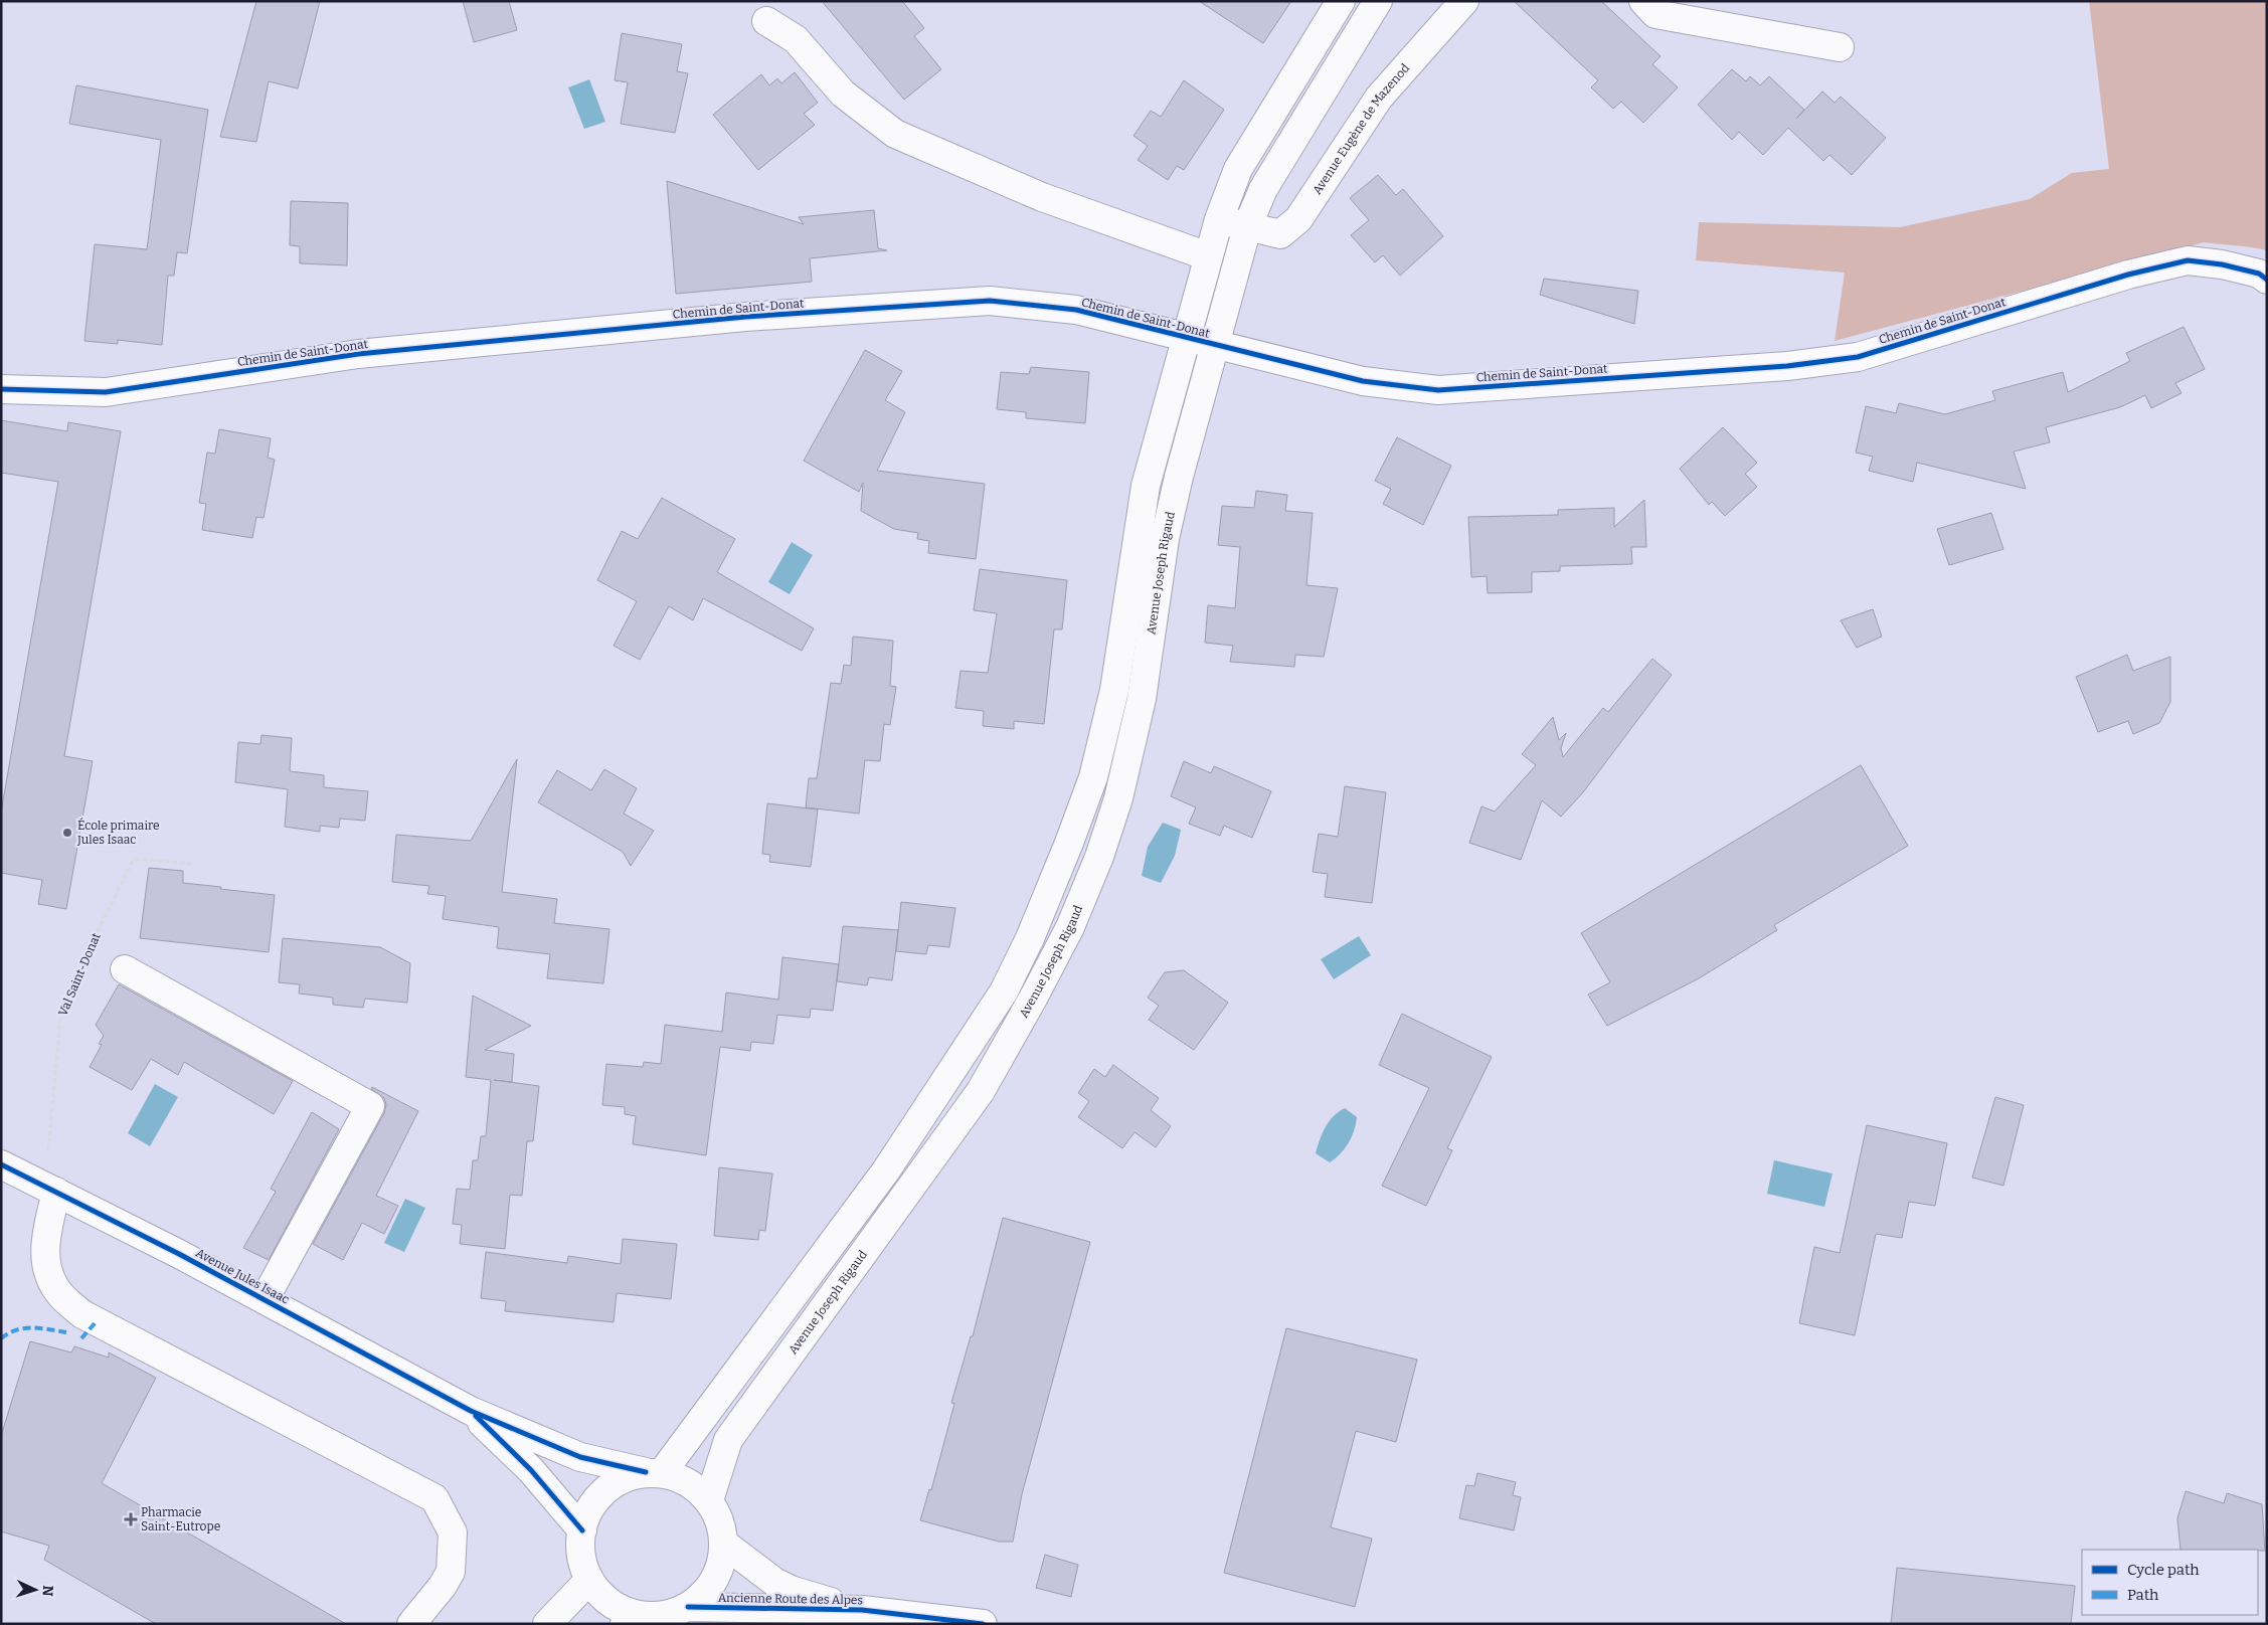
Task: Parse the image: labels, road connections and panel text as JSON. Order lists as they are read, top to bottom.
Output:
{
  "streets": {
    "street": [
      "Avenue Eugène de Mazenod",
      "Chemin de Saint-Donat",
      "Avenue Joseph Rigaud",
      "Avenue Jules Isaac",
      "Ancienne Route des Alpes"
    ],
    "path": ["Val Saint-Donat"]
  },
  "crossings": [
    ["Chemin de Saint-Donat", "Avenue Joseph Rigaud"],
    ["Avenue Joseph Rigaud", "Avenue Jules Isaac"],
    ["Avenue Joseph Rigaud", "Ancienne Route des Alpes"],
    ["Val Saint-Donat", "Avenue Jules Isaac"],
    ["Avenue Jules Isaac", "Ancienne Route des Alpes"]
  ],
  "places": {
    "other": ["École primaire Jules Isaac"],
    "health": ["Pharmacie Saint-Eutrope"]
  },
  "legend": ["Cycle path", "Path"],
  "north": "right"
}
